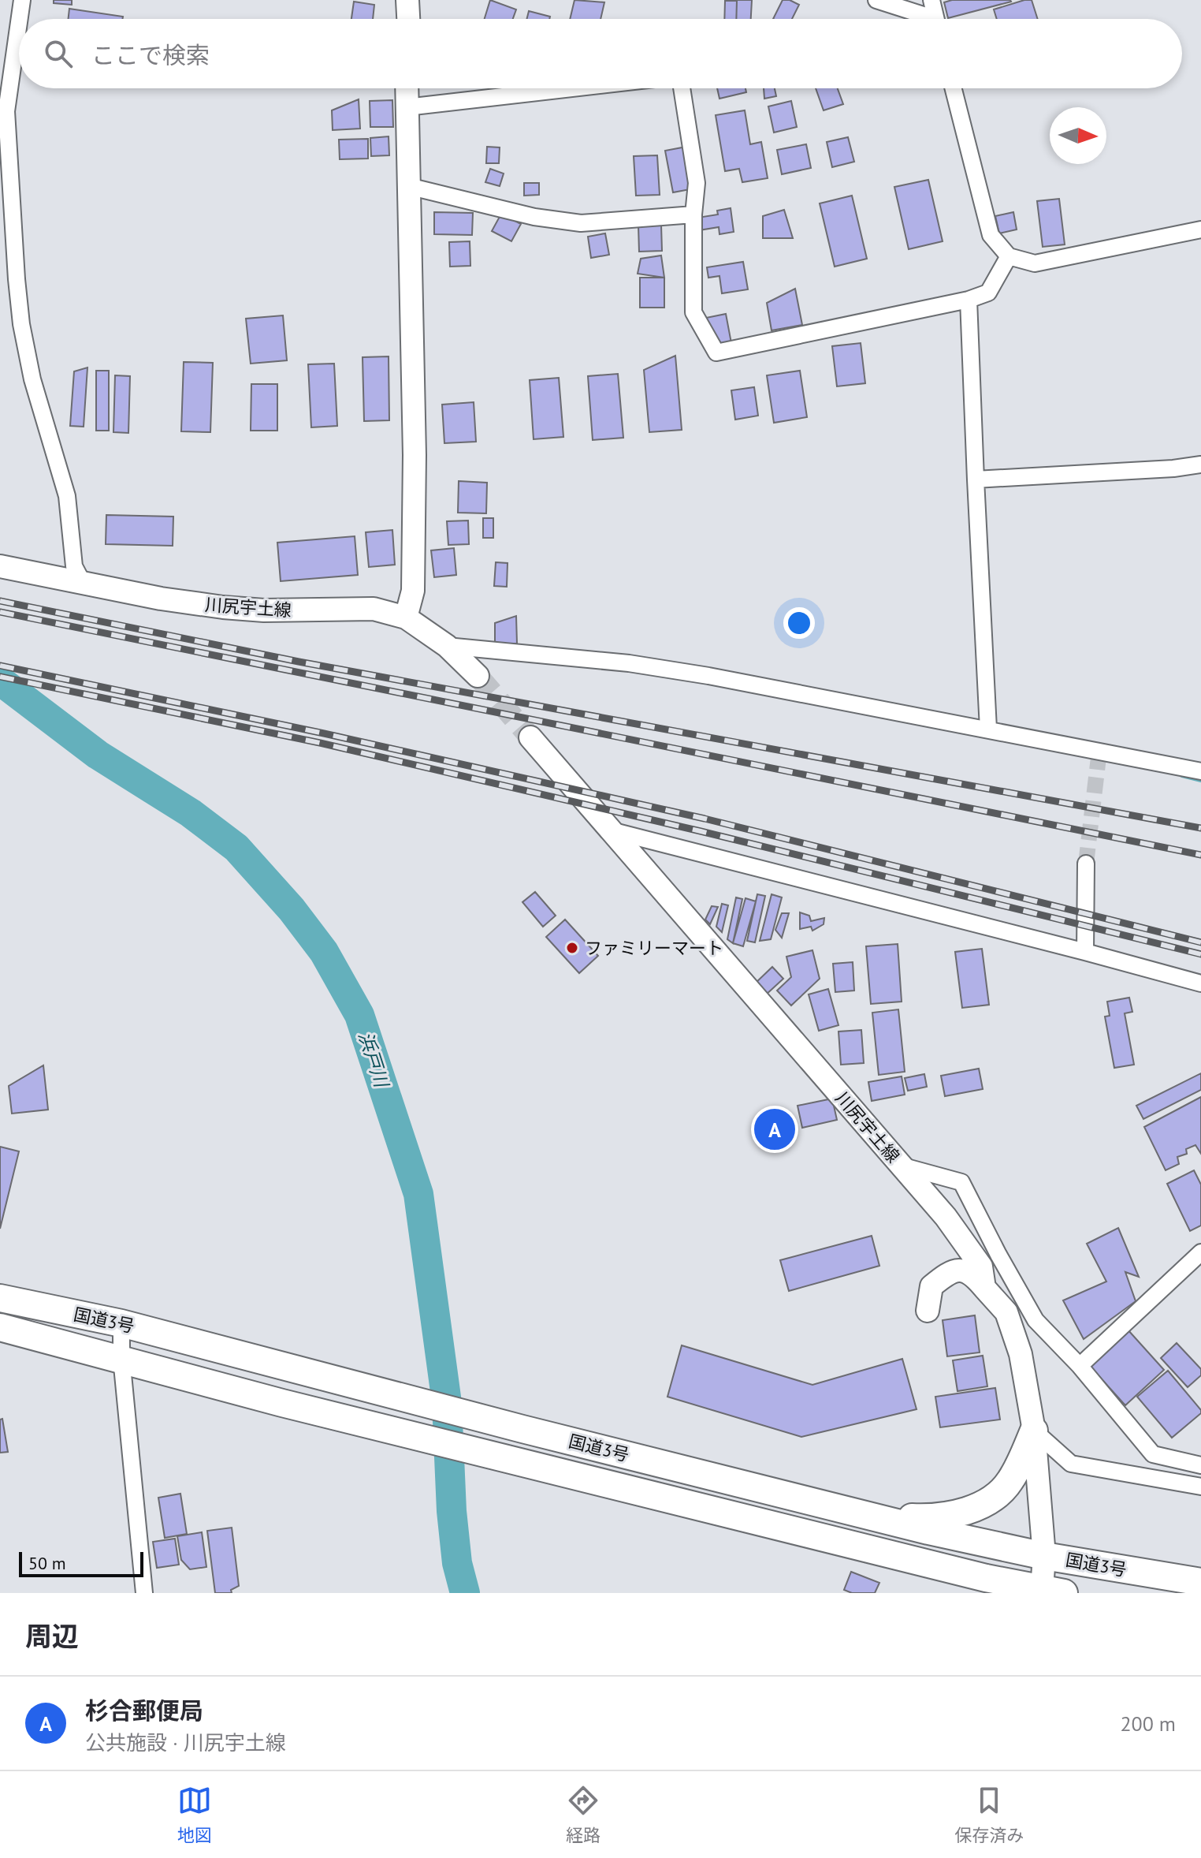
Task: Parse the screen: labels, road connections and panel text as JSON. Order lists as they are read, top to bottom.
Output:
{
  "streets": {
    "highway": ["国道3号"],
    "main road": ["川尻宇土線"]
  },
  "crossings": [
    ["川尻宇土線", "国道3号"]
  ],
  "water": ["浜戸川"],
  "places": ["ファミリーマート"],
  "scale_bar": "50 m",
  "north": "right",
  "page": {
    "search": "ここで検索",
    "pins": "A",
    "scale": "50 m",
    "heading": "周辺",
    "list": [
      {
        "mark": "A",
        "name": "杉合郵便局",
        "note": "公共施設 · 川尻宇土線",
        "value": "200 m"
      }
    ],
    "nav": ["地図", "経路", "保存済み"]
  }
}
